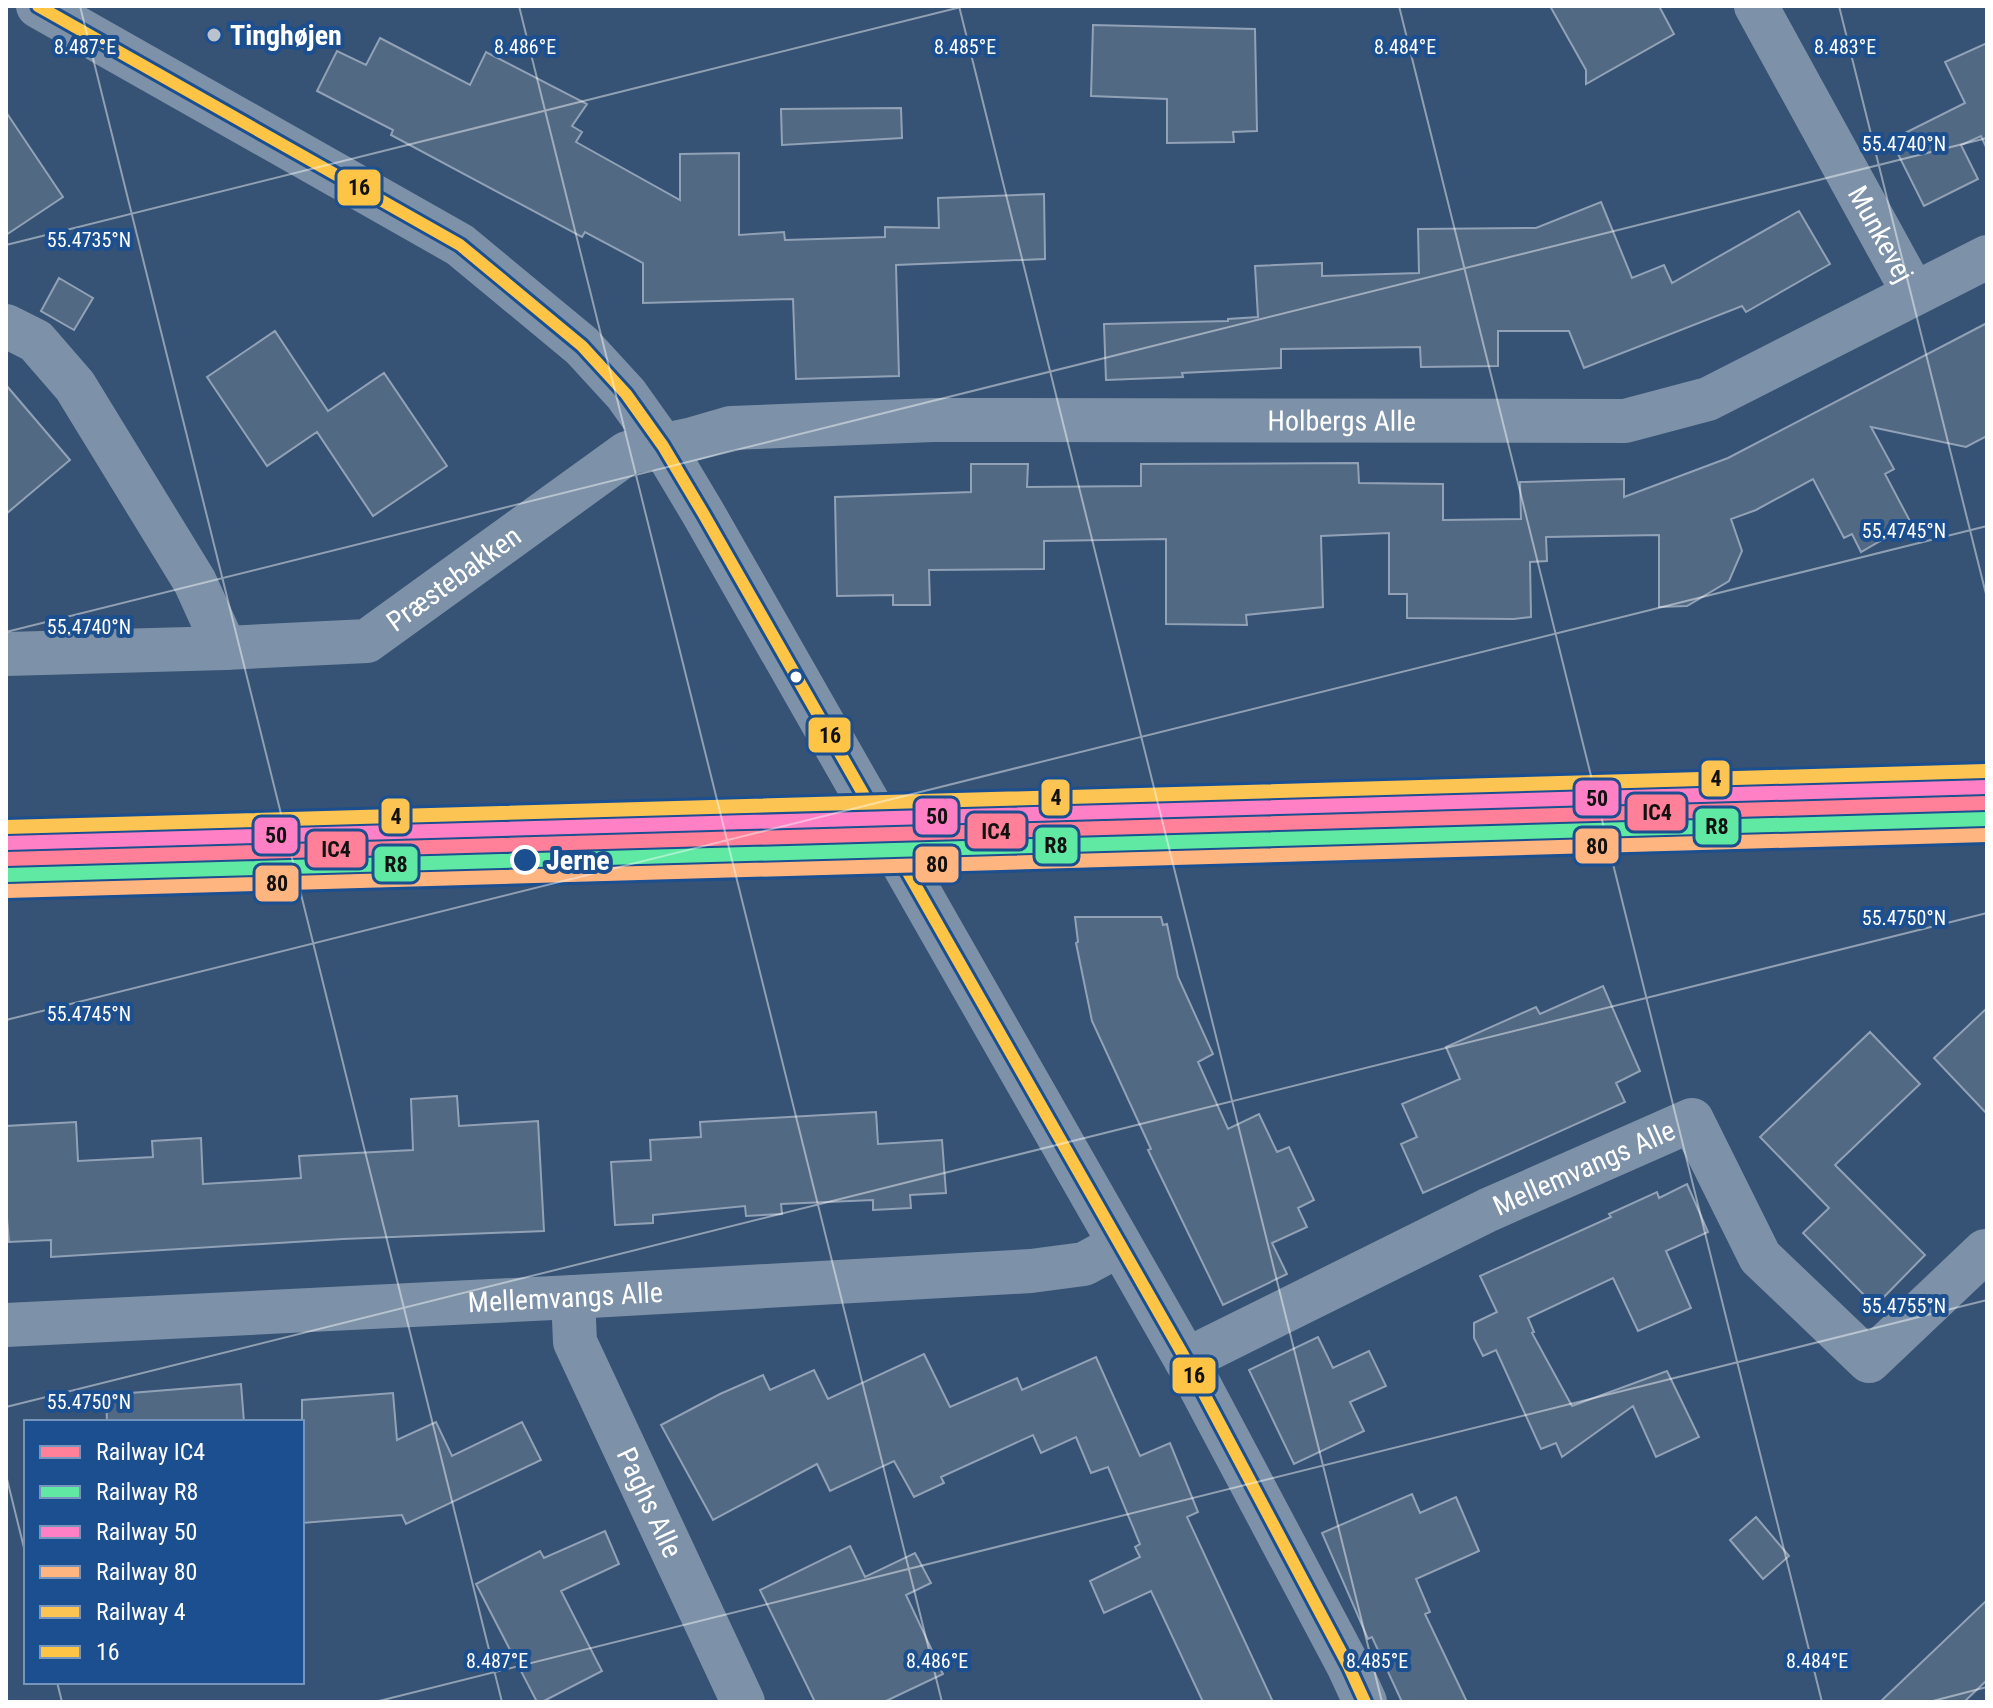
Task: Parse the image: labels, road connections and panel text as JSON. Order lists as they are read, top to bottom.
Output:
{
  "streets": {
    "street": [
      "Munkevej",
      "Holbergs Alle",
      "Præstebakken",
      "Mellemvangs Alle",
      "Paghs Alle"
    ]
  },
  "crossings": [
    ["Munkevej", "Holbergs Alle"],
    ["Holbergs Alle", "Præstebakken"],
    ["Mellemvangs Alle", "Paghs Alle"]
  ],
  "places": ["Tinghøjen", "Jerne"],
  "lines": [
    "transit line 16",
    "rail line 4",
    "rail line 50",
    "rail line IC4",
    "rail line R8",
    "rail line 80"
  ],
  "legend": [
    "Railway IC4",
    "Railway R8",
    "Railway 50",
    "Railway 80",
    "Railway 4",
    "16"
  ],
  "coordinates": [
    "8.483°E",
    "8.487°E",
    "8.486°E",
    "8.485°E",
    "8.484°E",
    "55.4740°N",
    "55.4735°N",
    "55.4745°N",
    "55.4750°N",
    "55.4755°N"
  ]
}
